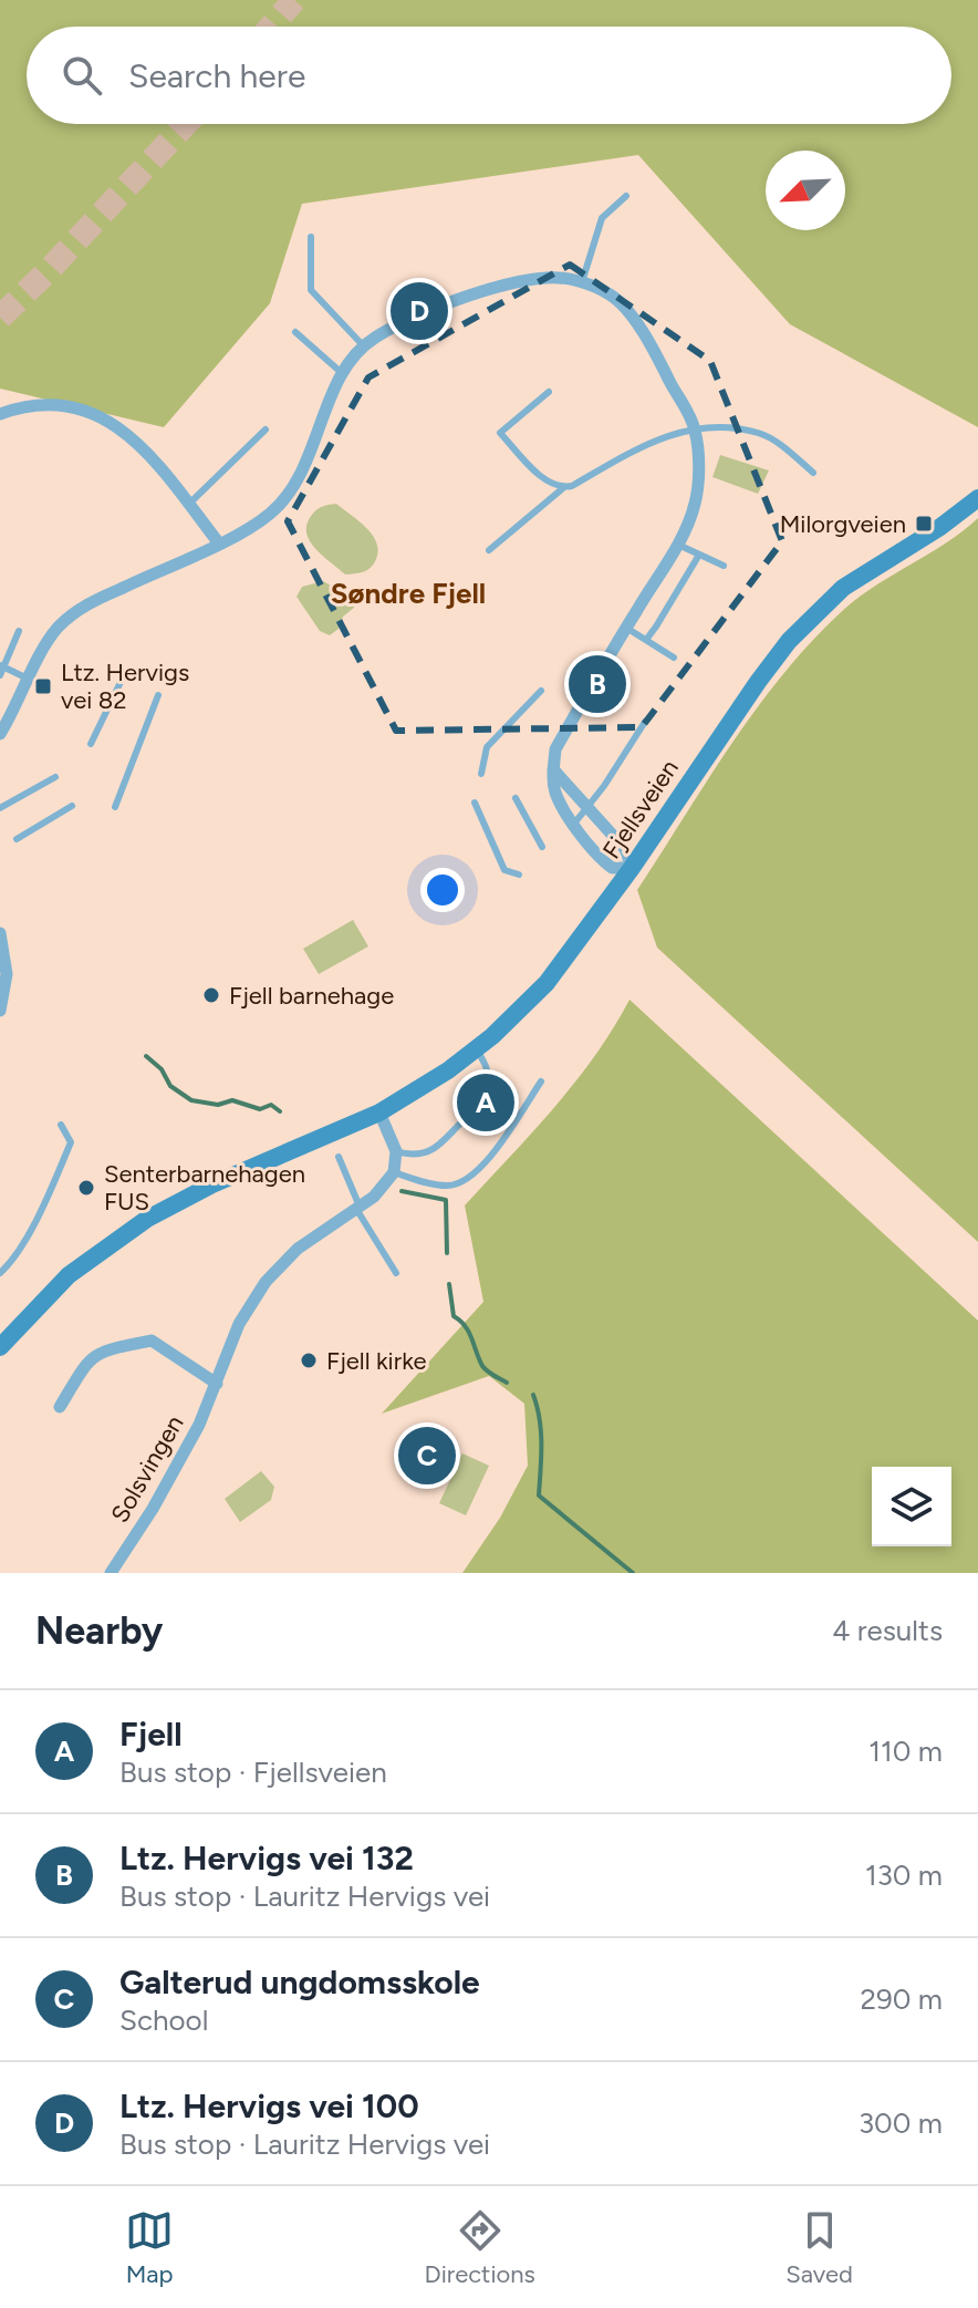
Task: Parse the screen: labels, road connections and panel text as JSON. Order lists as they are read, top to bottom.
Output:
{
  "streets": {
    "main road": ["Fjellsveien"],
    "street": ["Solsvingen"]
  },
  "districts": ["Søndre Fjell"],
  "places": {
    "transit": ["Milorgveien", "Ltz. Hervigs vei 82"],
    "other": ["Fjell barnehage", "Senterbarnehagen FUS", "Fjell kirke"]
  },
  "north": "bottom left",
  "page": {
    "search": "Search here",
    "pins": [
      "D",
      "B",
      "A",
      "C"
    ],
    "heading": ["Nearby", "4 results"],
    "list": [
      {
        "mark": "A",
        "name": "Fjell",
        "note": "Bus stop · Fjellsveien",
        "value": "110 m"
      },
      {
        "mark": "B",
        "name": "Ltz. Hervigs vei 132",
        "note": "Bus stop · Lauritz Hervigs vei",
        "value": "130 m"
      },
      {
        "mark": "C",
        "name": "Galterud ungdomsskole",
        "note": "School",
        "value": "290 m"
      },
      {
        "mark": "D",
        "name": "Ltz. Hervigs vei 100",
        "note": "Bus stop · Lauritz Hervigs vei",
        "value": "300 m"
      }
    ],
    "nav": ["Map", "Directions", "Saved"]
  }
}
